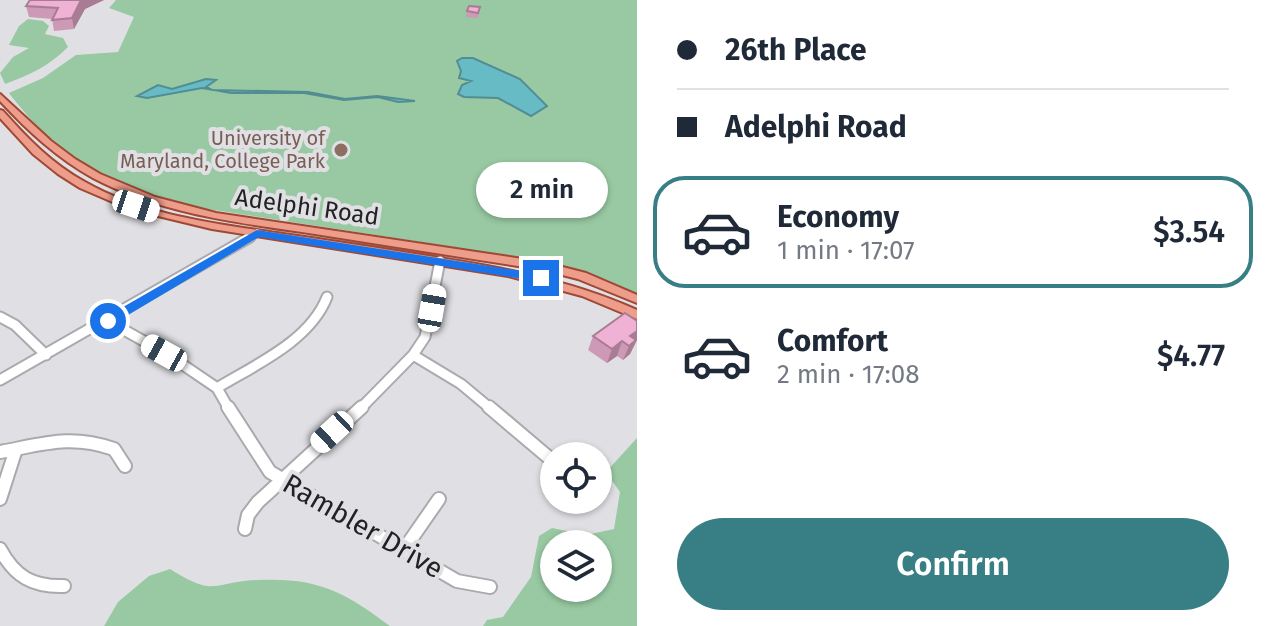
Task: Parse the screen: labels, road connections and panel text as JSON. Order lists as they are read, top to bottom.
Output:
{
  "streets": {
    "main road": ["Adelphi Road"],
    "street": ["Rambler Drive"]
  },
  "places": ["University of Maryland, College Park"],
  "page": {
    "banner": ["26th Place", "Adelphi Road"],
    "bubble": "2 min",
    "list": [
      {
        "name": "Economy",
        "note": "1 min · 17:07",
        "value": "$3.54"
      },
      {
        "name": "Comfort",
        "note": "2 min · 17:08",
        "value": "$4.77"
      }
    ],
    "buttons": "Confirm"
  }
}
